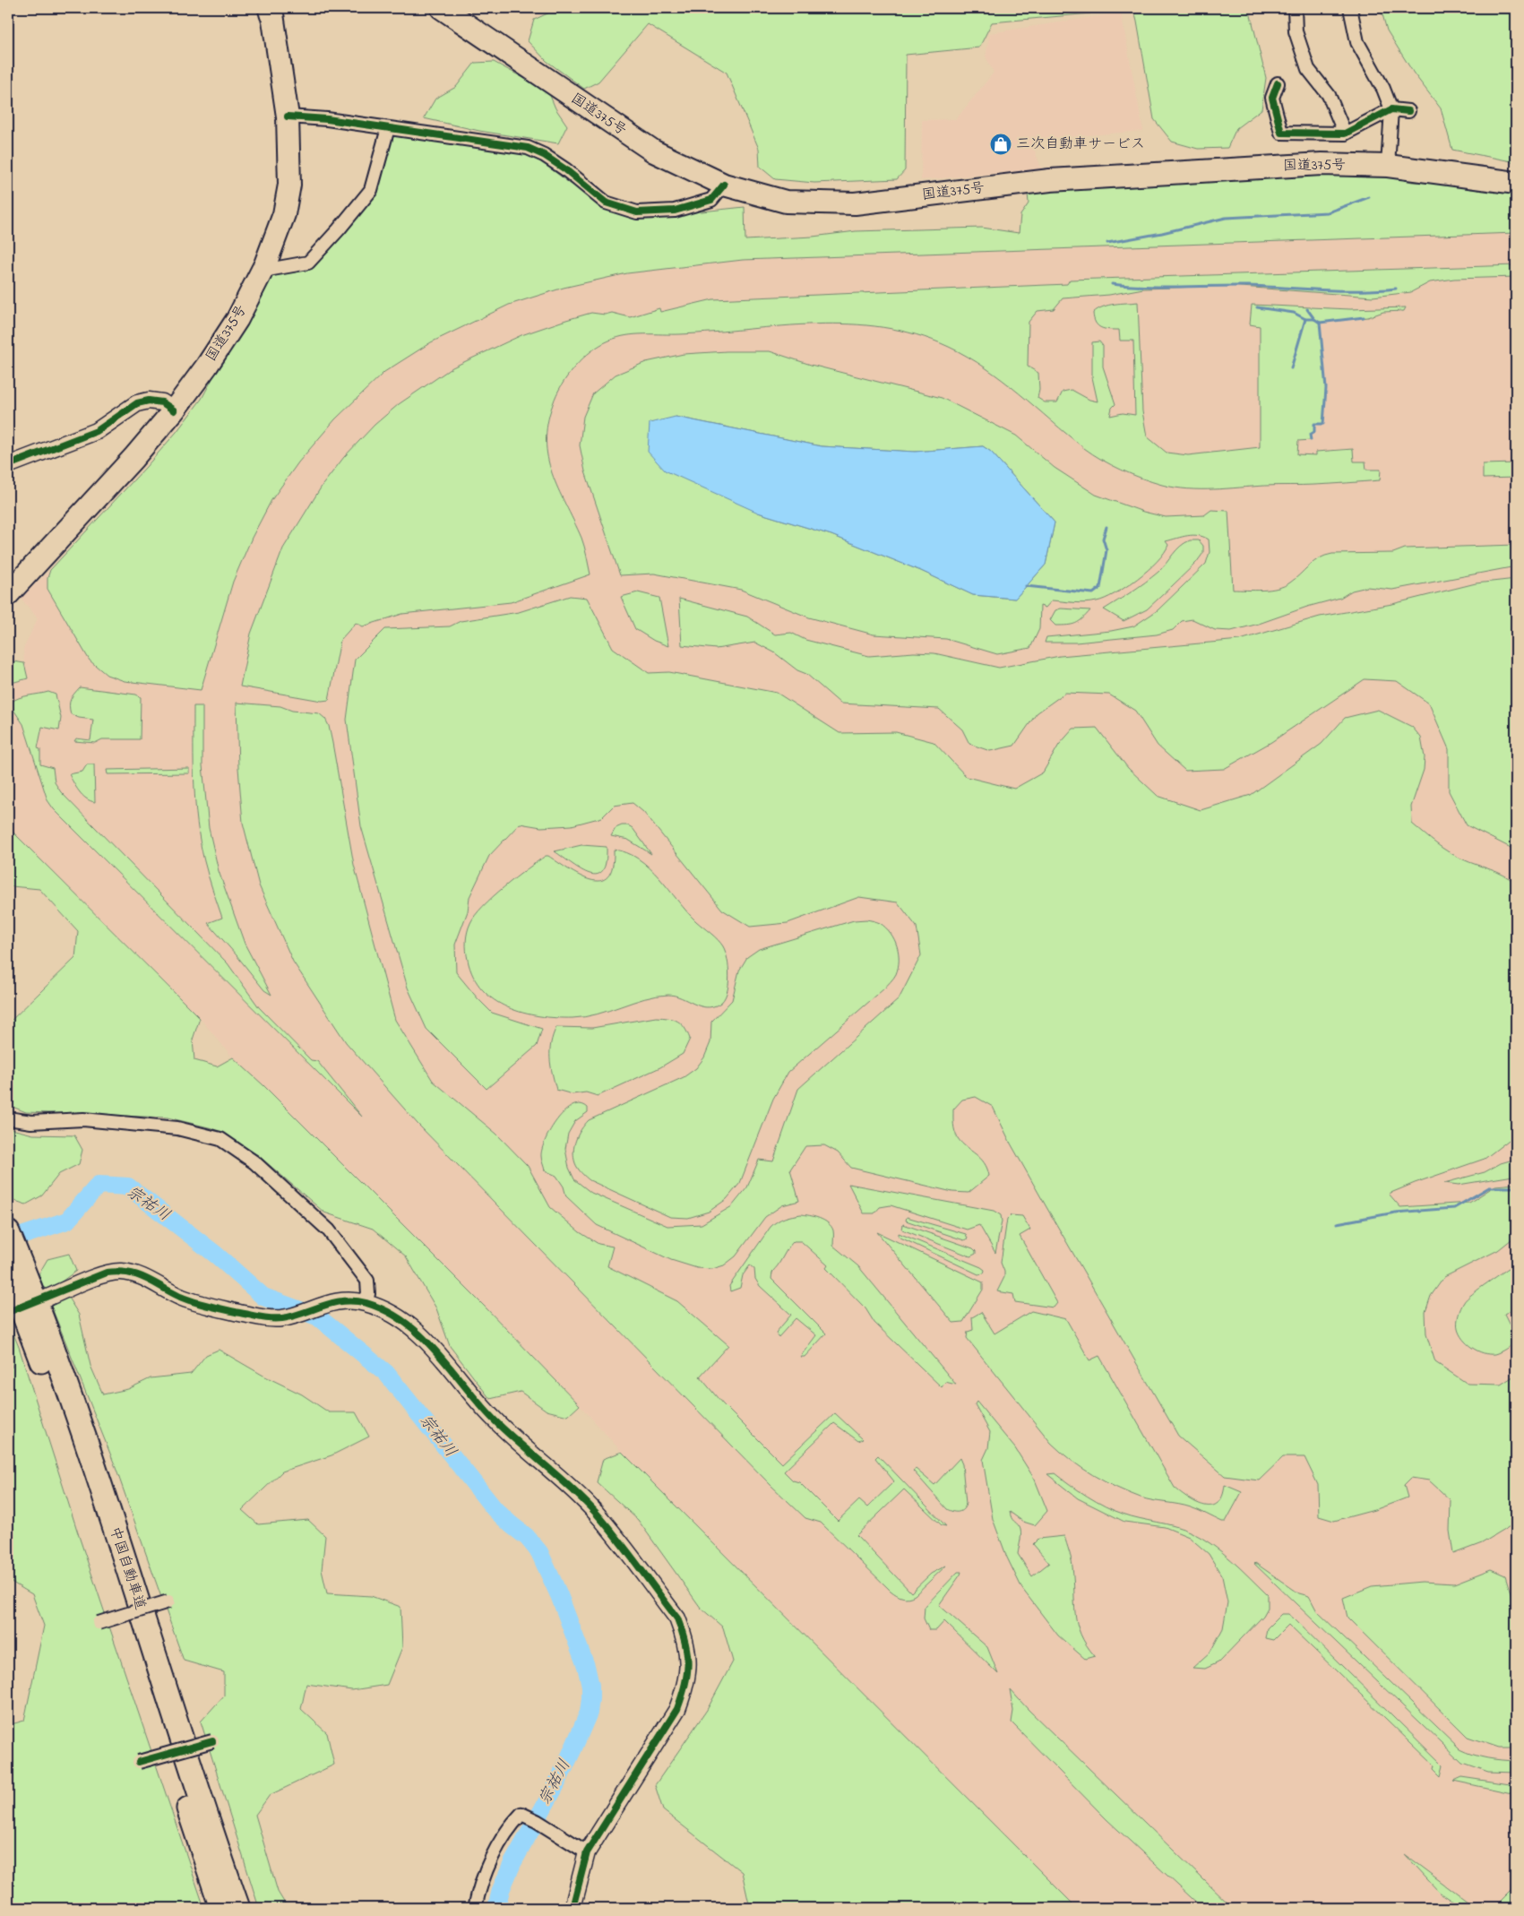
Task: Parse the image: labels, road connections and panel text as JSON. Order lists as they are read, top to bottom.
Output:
{
  "streets": {
    "highway": ["国道375号", "中国自動車道"]
  },
  "water": ["宗祐川"],
  "places": {
    "shop": ["三次自動車サービス"]
  }
}
